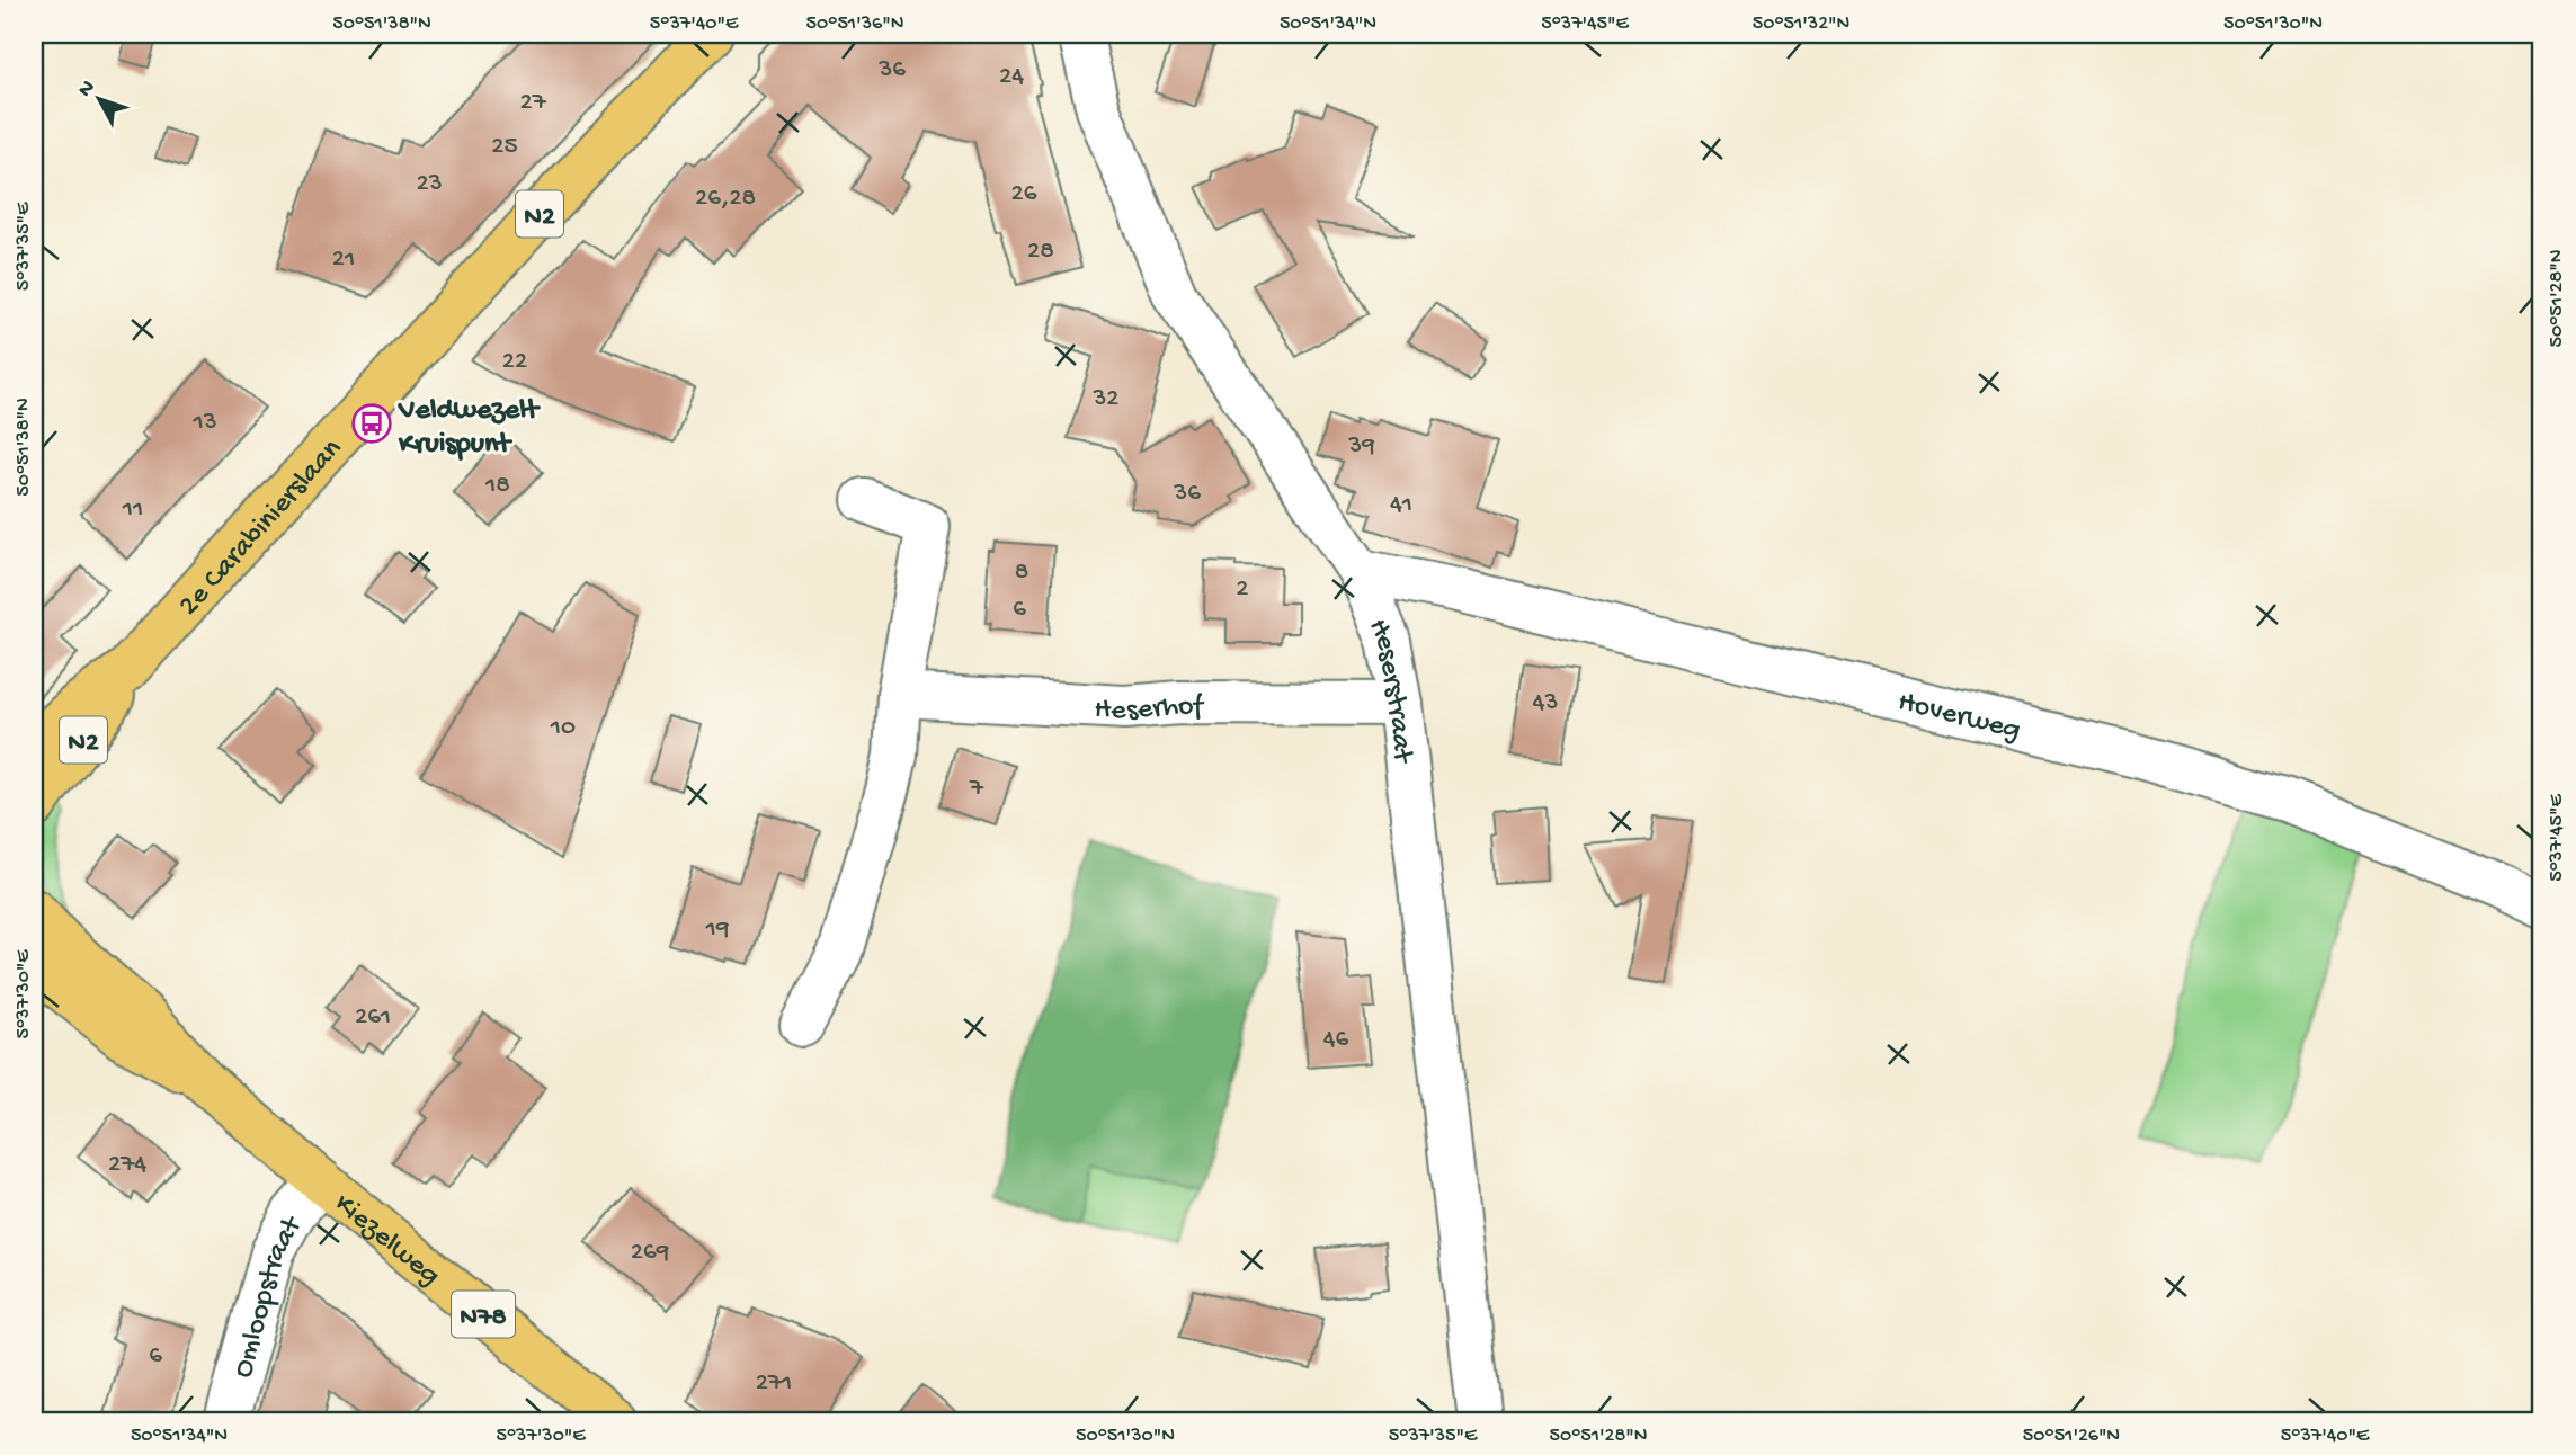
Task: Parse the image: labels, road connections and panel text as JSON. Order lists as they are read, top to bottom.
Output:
{
  "streets": {
    "main road": [
      "N2",
      "2e Carabinierslaan",
      "Kiezelweg",
      "N78"
    ],
    "street": [
      "Heserstraat",
      "Heserhof",
      "Hoverweg",
      "Omloopstraat"
    ]
  },
  "crossings": [
    ["Heserstraat", "Heserhof"],
    ["Heserstraat", "Hoverweg"],
    ["Kiezelweg", "Omloopstraat"]
  ],
  "places": {
    "bus stop": ["Veldwezelt Kruispunt"]
  },
  "house_numbers": [
    "36",
    "24",
    "27",
    "25",
    "23",
    "26",
    "26,28",
    "28",
    "21",
    "22",
    "32",
    "13",
    "39",
    "18",
    "36",
    "41",
    "11",
    "8",
    "2",
    "6",
    "43",
    "10",
    "7",
    "19",
    "261",
    "46",
    "274",
    "269",
    "6",
    "271"
  ],
  "north": "top left",
  "coordinates": [
    "50°51'38\"N",
    "5°37'40\"E",
    "50°51'36\"N",
    "50°51'34\"N",
    "5°37'45\"E",
    "50°51'32\"N",
    "50°51'30\"N",
    "5°37'35\"E",
    "50°51'28\"N",
    "5°37'30\"E",
    "50°51'26\"N"
  ]
}
